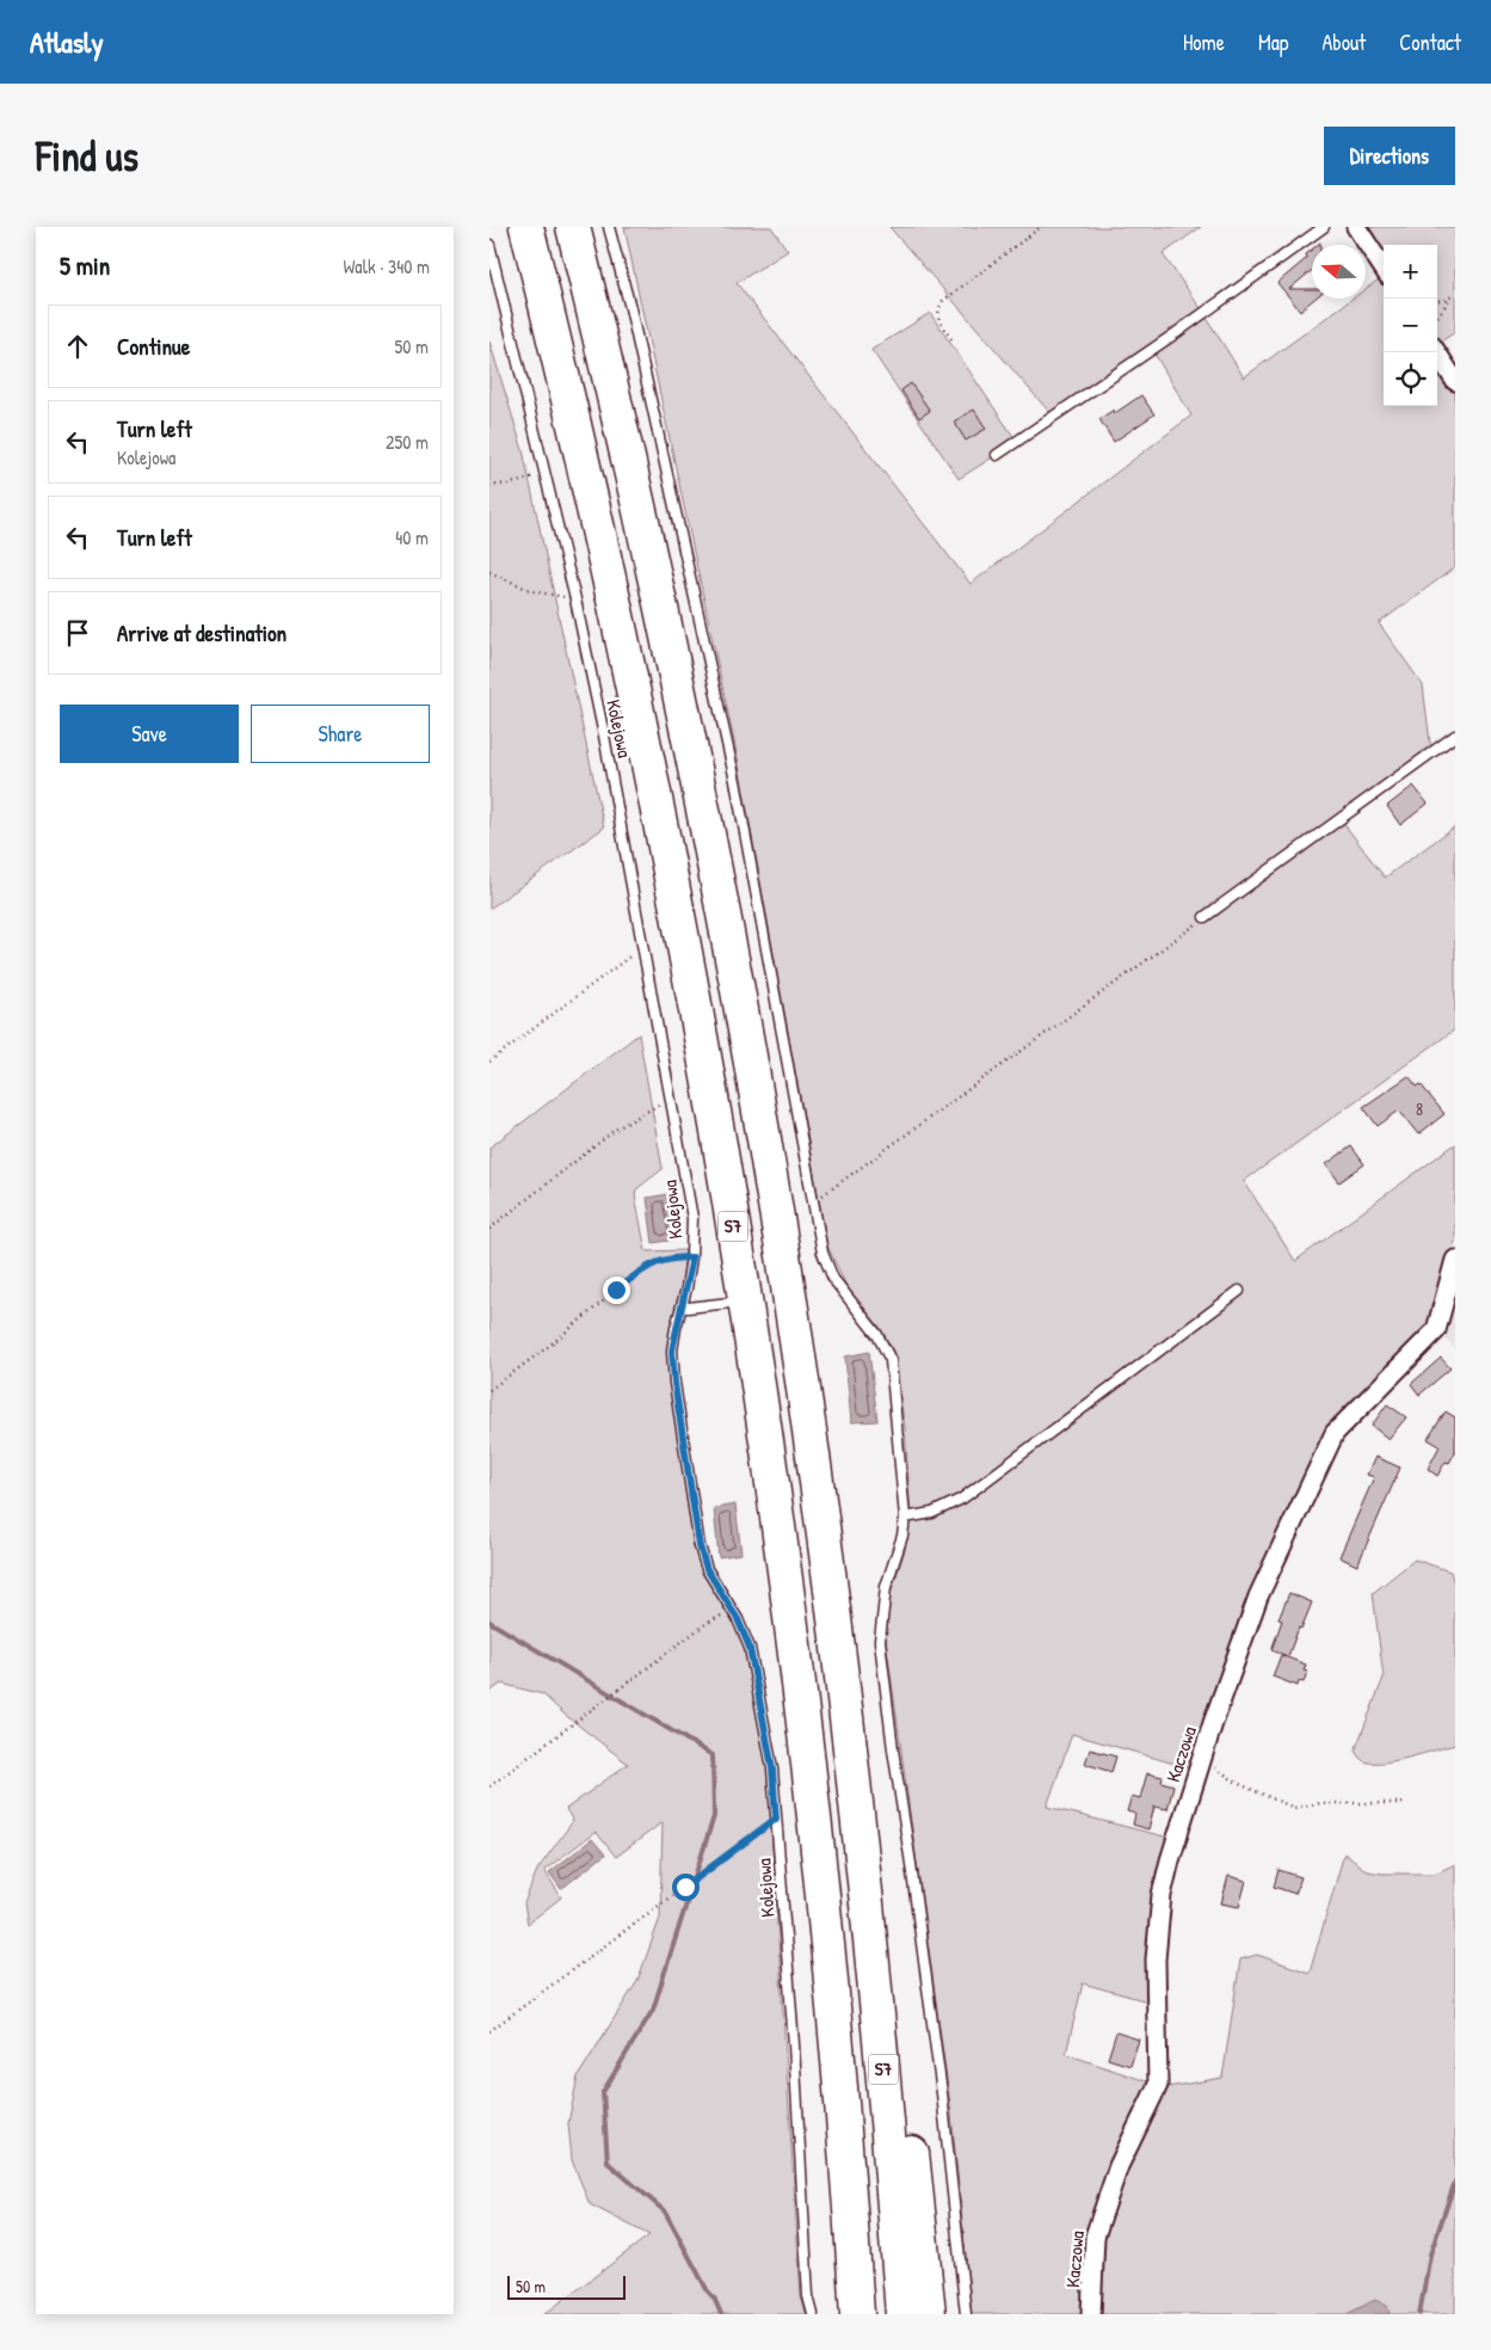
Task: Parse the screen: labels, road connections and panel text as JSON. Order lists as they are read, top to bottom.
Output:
{
  "streets": {
    "highway": ["S7"],
    "street": ["Kaczowa"],
    "lane": ["Kolejowa"]
  },
  "house_numbers": ["8"],
  "scale_bar": "50 m",
  "north": "left",
  "page": {
    "header": "Atlasly",
    "nav": [
      "Home",
      "Map",
      "About",
      "Contact"
    ],
    "buttons": [
      "Directions",
      ["Save", "Share"]
    ],
    "title": "Find us",
    "heading": ["5 min", "Walk · 340 m"],
    "map_buttons": ["+", "−"],
    "list": [
      ["Continue", "50 m"],
      ["Turn left", "Kolejowa", "250 m"],
      ["Turn left", "40 m"],
      "Arrive at destination"
    ],
    "scale": "50 m"
  }
}
